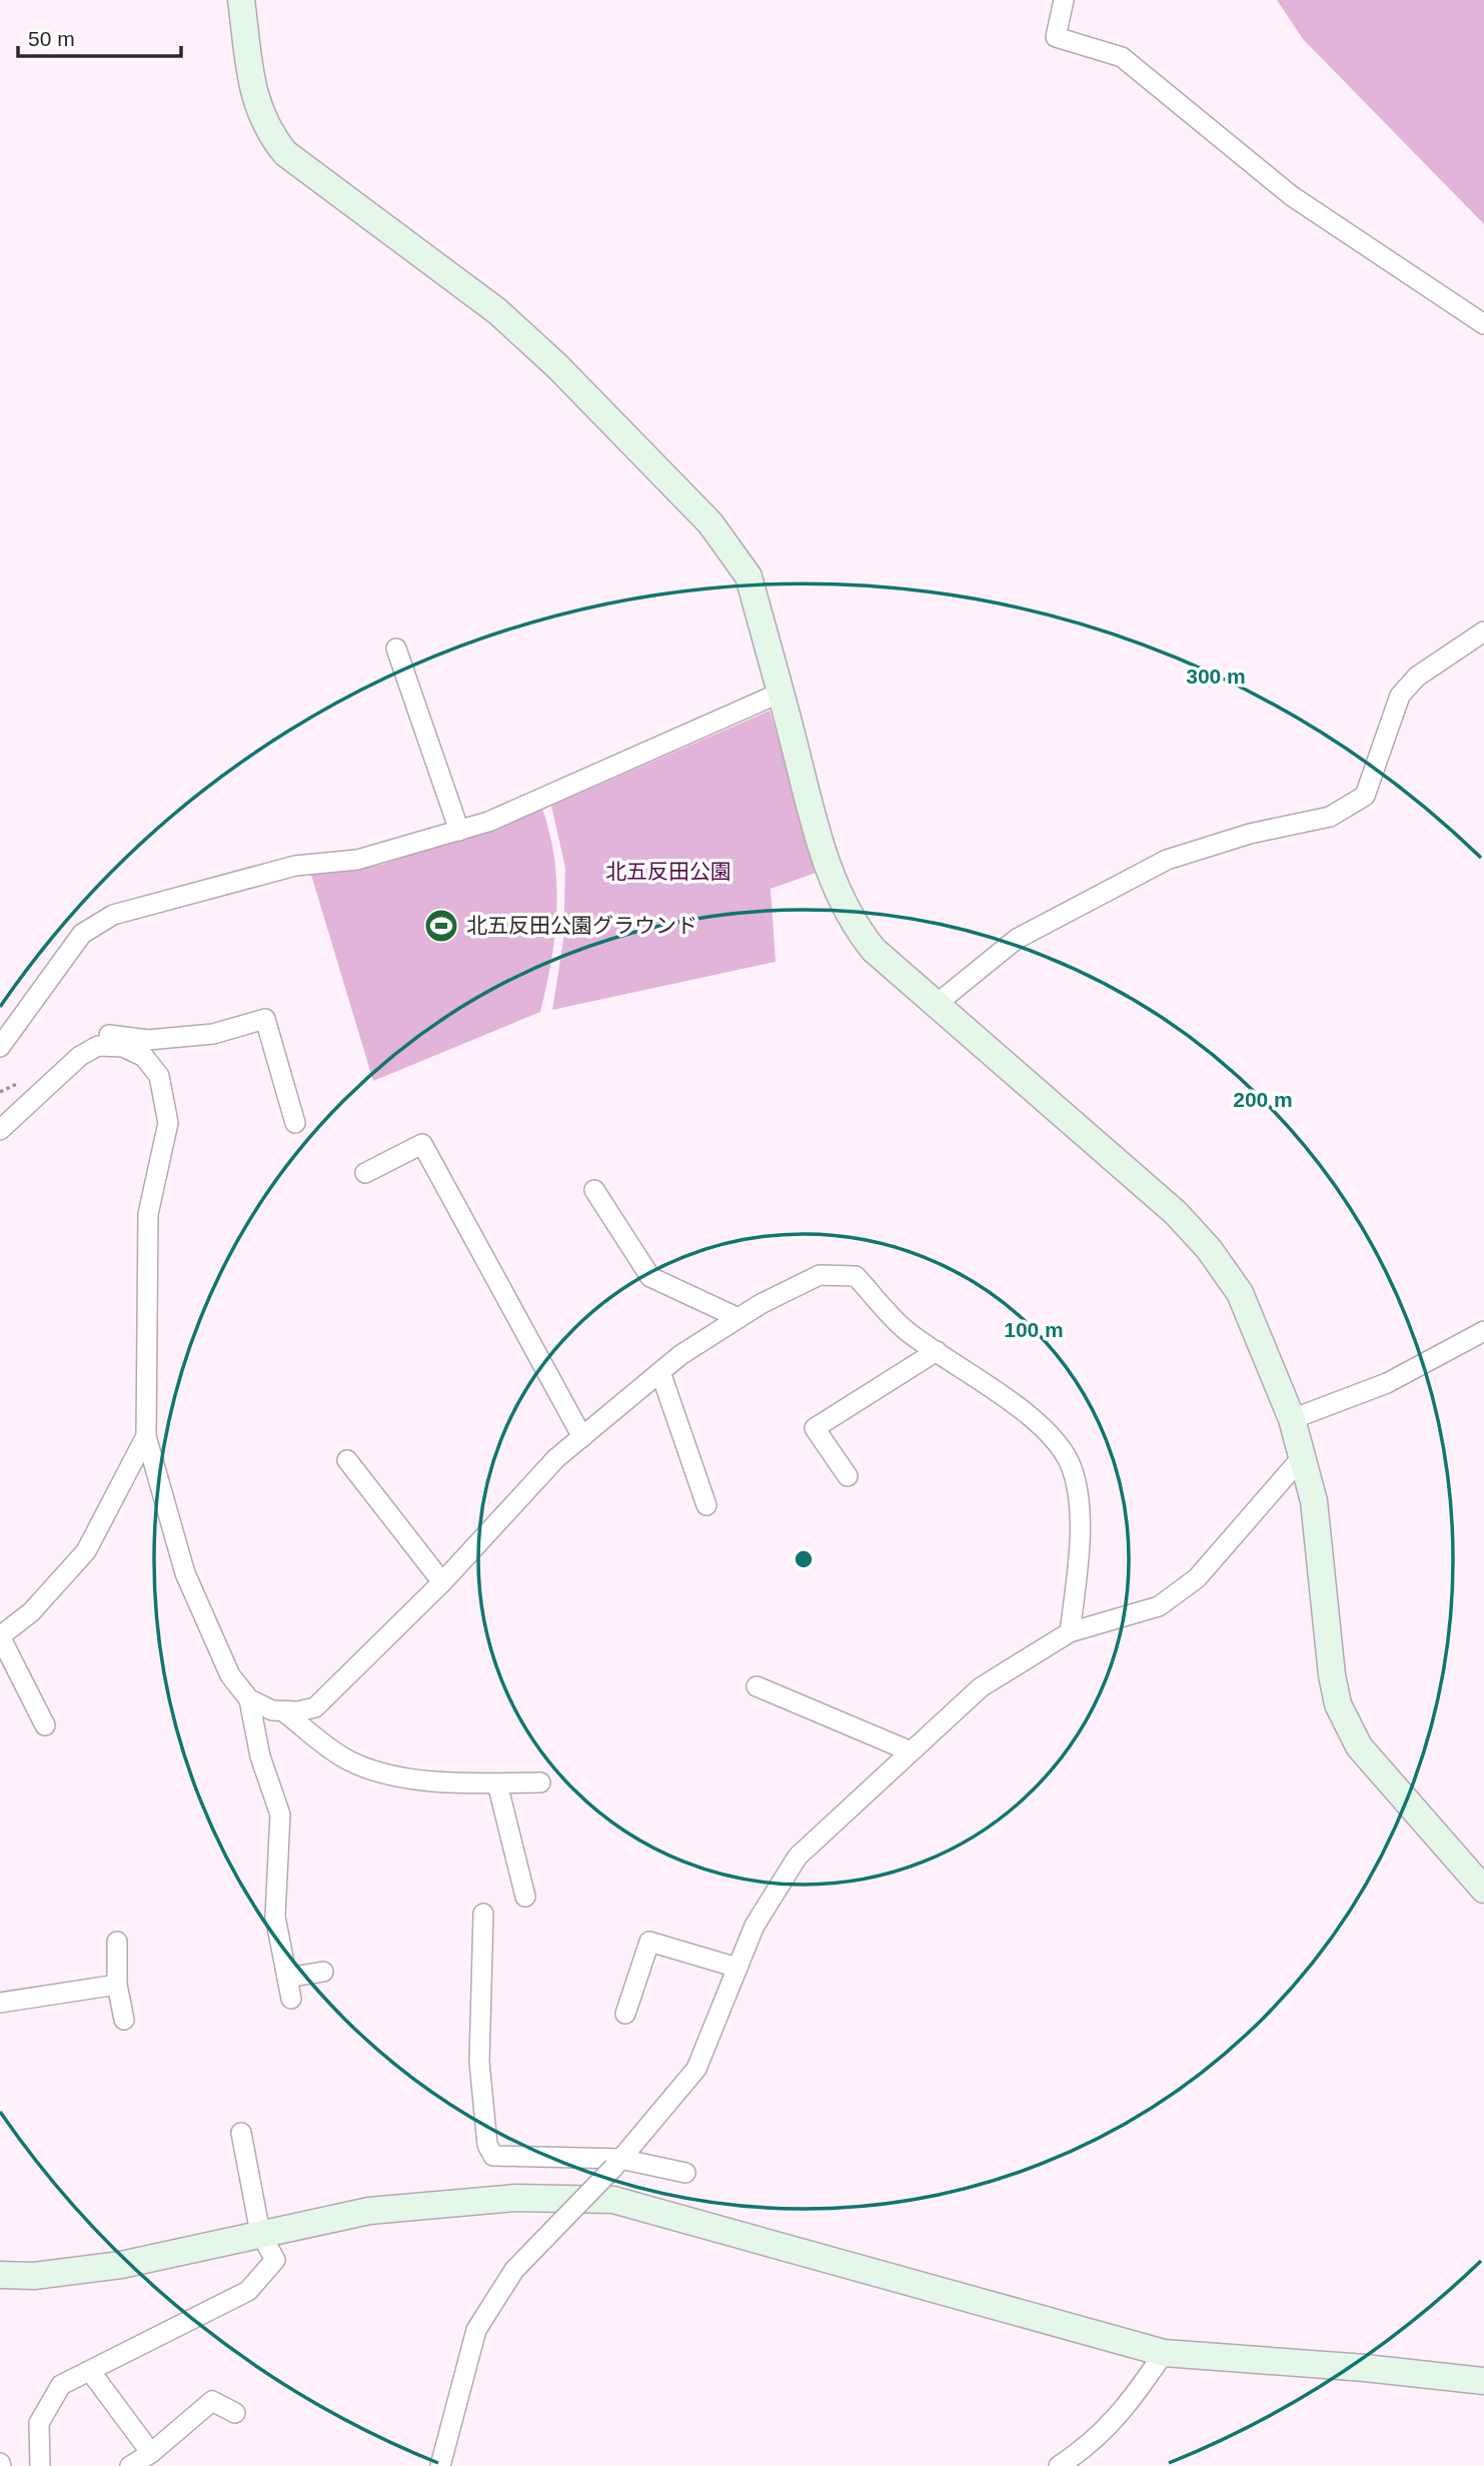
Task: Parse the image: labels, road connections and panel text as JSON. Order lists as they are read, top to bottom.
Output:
{
  "parks": ["北五反田公園"],
  "places": {
    "sports": ["北五反田公園グラウンド"]
  },
  "scale_bar": "50 m",
  "rings": ["300 m", "200 m", "100 m"]
}
